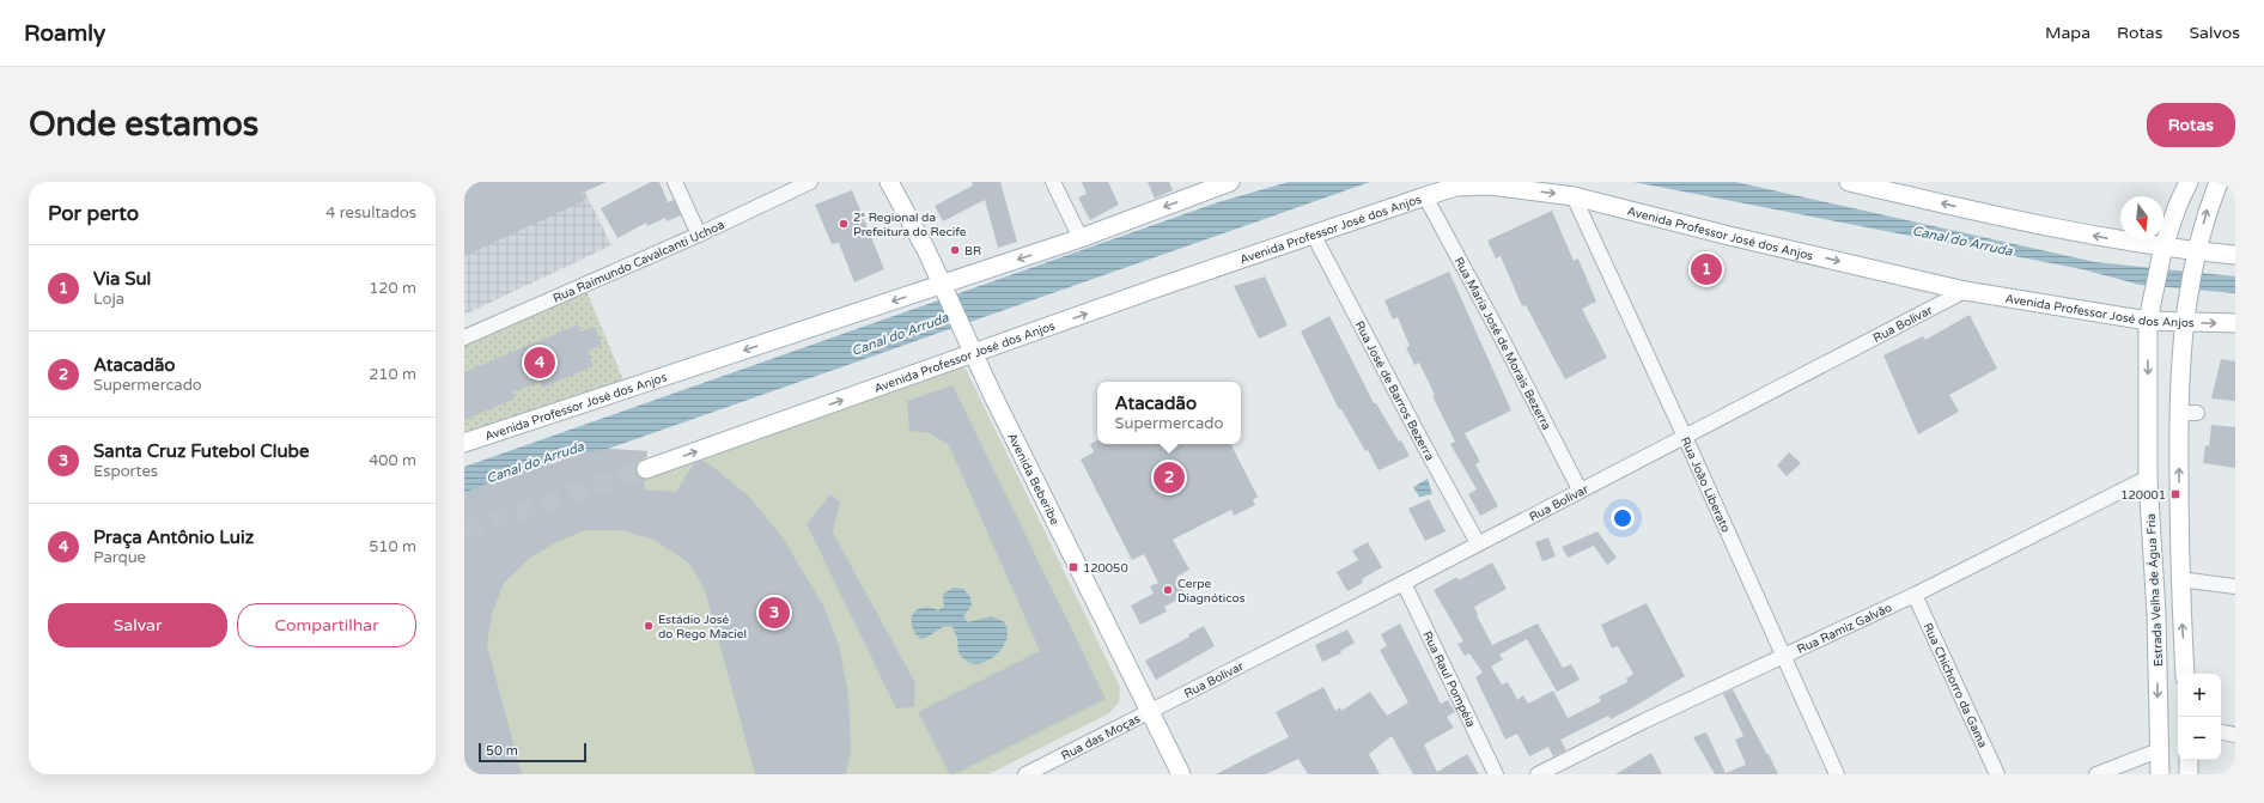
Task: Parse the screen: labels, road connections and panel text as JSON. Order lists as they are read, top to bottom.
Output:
{
  "streets": {
    "main road": ["Avenida Professor José dos Anjos", "Avenida Beberibe", "Estrada Velha de Água Fria"],
    "street": [
      "Rua Raimundo Cavalcanti Uchoa",
      "Rua Bolivar",
      "Rua Maria José de Morais Bezerra",
      "Rua José de Barros Bezerra",
      "Rua João Liberato",
      "Rua Ramiz Galvão",
      "Rua Raul Pompéia",
      "Rua Chichorro da Gama",
      "Rua das Moças"
    ]
  },
  "crossings": [
    ["Avenida Professor José dos Anjos", "Rua Bolivar"],
    ["Avenida Professor José dos Anjos", "Rua Maria José de Morais Bezerra"],
    ["Avenida Professor José dos Anjos", "Rua José de Barros Bezerra"],
    ["Avenida Professor José dos Anjos", "Avenida Beberibe"],
    ["Avenida Professor José dos Anjos", "Rua João Liberato"],
    ["Avenida Professor José dos Anjos", "Estrada Velha de Água Fria"],
    ["Rua Bolivar", "Rua Maria José de Morais Bezerra"],
    ["Rua Bolivar", "Rua José de Barros Bezerra"],
    ["Rua Bolivar", "Avenida Beberibe"],
    ["Rua Bolivar", "Rua João Liberato"],
    ["Rua Bolivar", "Rua Raul Pompéia"],
    ["Rua Bolivar", "Rua das Moças"],
    ["Avenida Beberibe", "Rua das Moças"],
    ["Rua João Liberato", "Rua Ramiz Galvão"],
    ["Estrada Velha de Água Fria", "Rua Ramiz Galvão"],
    ["Rua Ramiz Galvão", "Rua Chichorro da Gama"]
  ],
  "water": ["Canal do Arruda"],
  "places": {
    "other": [
      "2° Regional da Prefeitura do Recife",
      "BR",
      "Cerpe Diagnóticos",
      "Estádio José do Rego Maciel"
    ],
    "transit": ["120001", "120050"]
  },
  "scale_bar": "50 m",
  "north": "bottom",
  "page": {
    "header": "Roamly",
    "nav": ["Mapa", "Rotas", "Salvos"],
    "buttons": [
      "Rotas",
      ["Salvar", "Compartilhar"]
    ],
    "title": "Onde estamos",
    "heading": ["Por perto", "4 resultados"],
    "list": [
      {
        "mark": "1",
        "name": "Via Sul",
        "note": "Loja",
        "value": "120 m"
      },
      {
        "mark": "2",
        "name": "Atacadão",
        "note": "Supermercado",
        "value": "210 m"
      },
      {
        "mark": "3",
        "name": "Santa Cruz Futebol Clube",
        "note": "Esportes",
        "value": "400 m"
      },
      {
        "mark": "4",
        "name": "Praça Antônio Luiz",
        "note": "Parque",
        "value": "510 m"
      }
    ],
    "pins": [
      "1",
      "4",
      "2",
      "3"
    ],
    "popup": ["Atacadão", "Supermercado"],
    "map_buttons": ["+", "−"],
    "scale": "50 m"
  }
}
